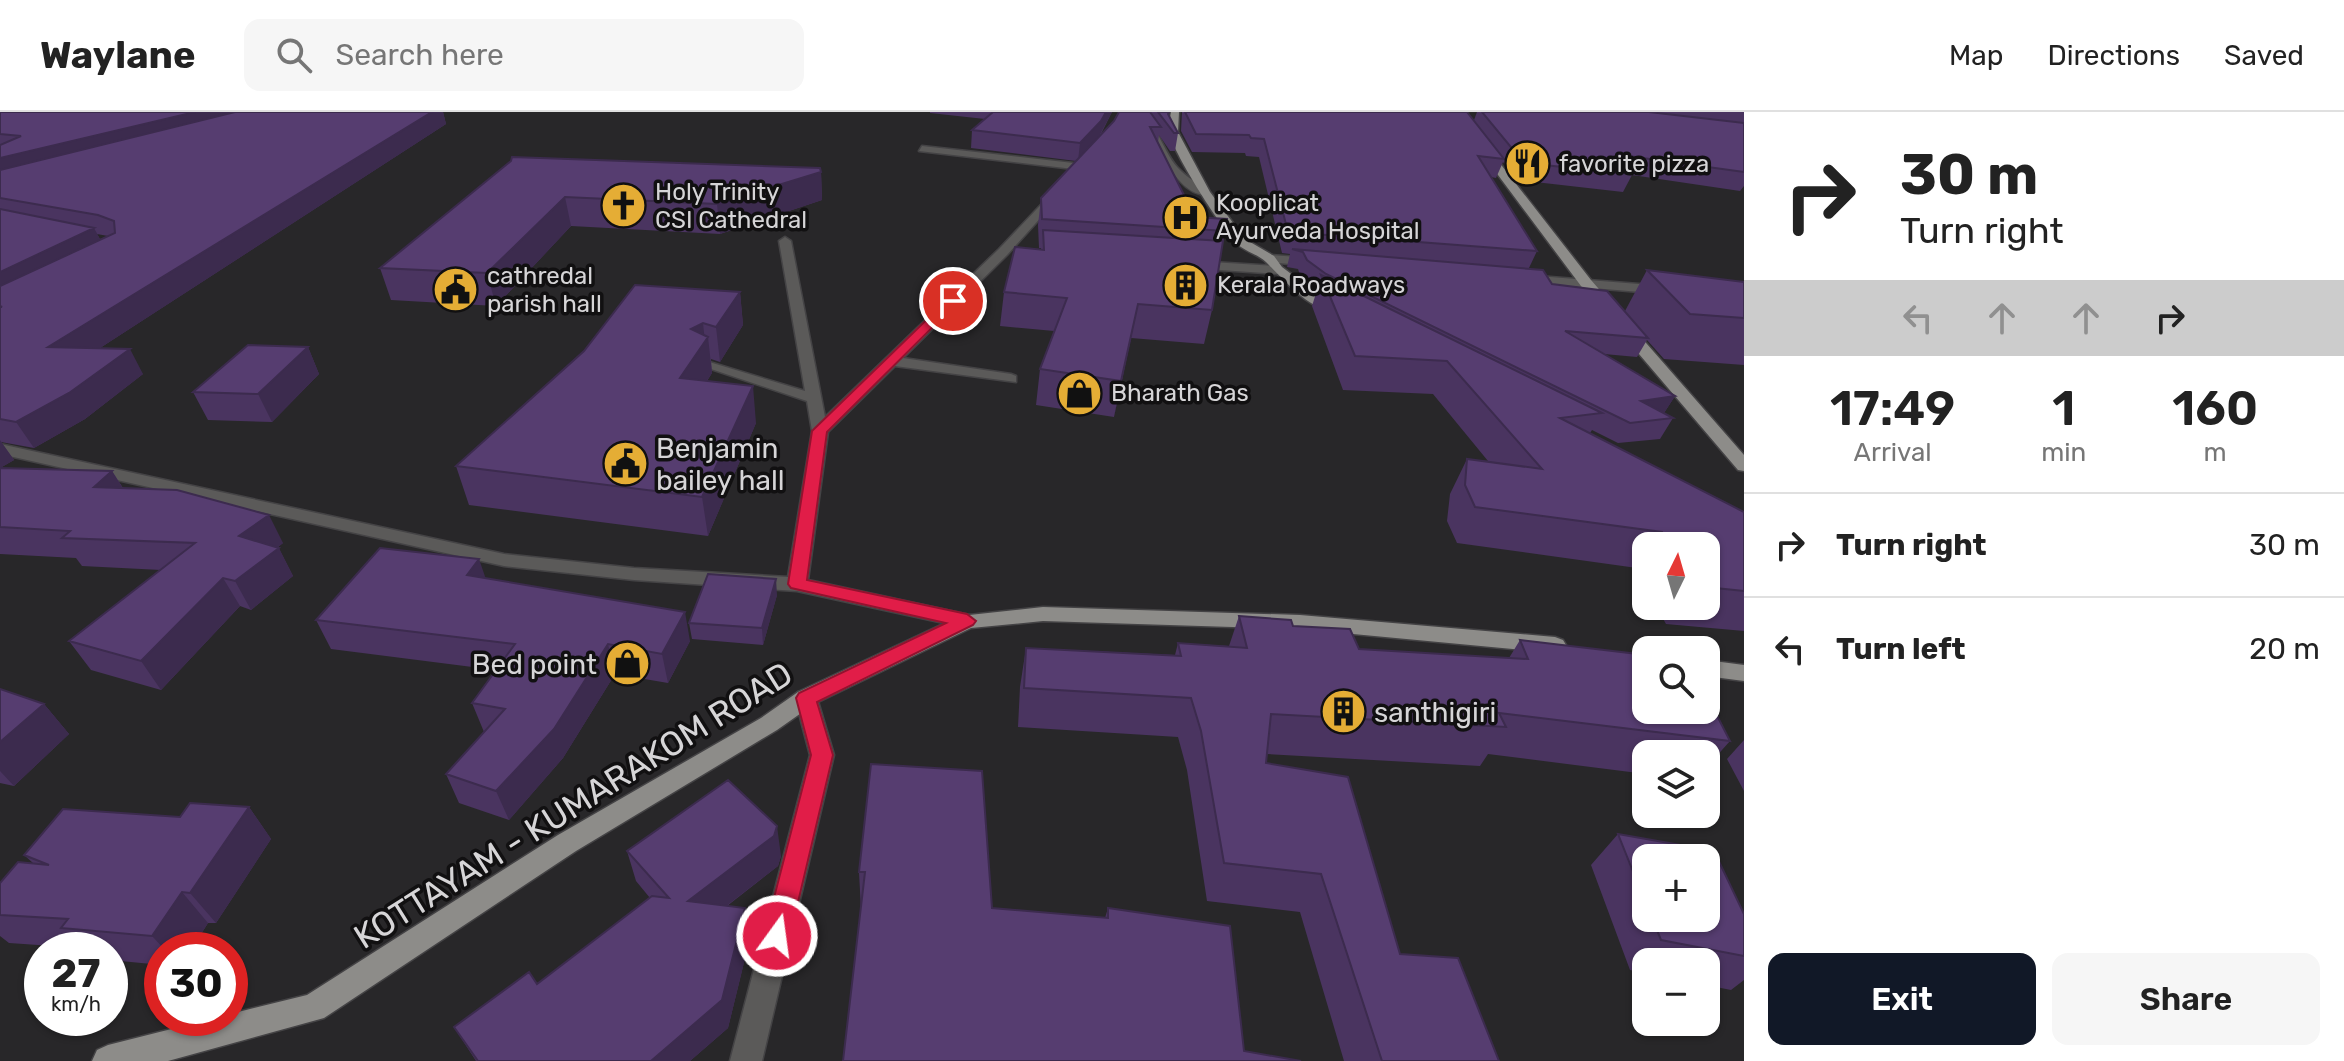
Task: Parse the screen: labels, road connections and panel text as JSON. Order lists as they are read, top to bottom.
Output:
{
  "streets": {
    "main road": ["KOTTAYAM - KUMARAKOM ROAD"]
  },
  "places": {
    "restaurant": ["favorite pizza"],
    "church": ["Holy Trinity CSI Cathedral"],
    "hospital": ["Kooplicat Ayurveda Hospital"],
    "building": ["Kerala Roadways", "santhigiri"],
    "public building": ["cathredal parish hall", "Benjamin bailey hall"],
    "shop": ["Bharath Gas", "Bed point"]
  },
  "north": "top",
  "page": {
    "header": "Waylane",
    "search": "Search here",
    "nav": ["Map", "Directions", "Saved"],
    "turn": ["30 m", "Turn right"],
    "eta": [
      "17:49",
      "Arrival",
      "1",
      "min",
      "160",
      "m"
    ],
    "list": [
      {
        "name": "Turn right",
        "value": "30 m"
      },
      {
        "name": "Turn left",
        "value": "20 m"
      }
    ],
    "map_buttons": ["+", "−"],
    "speed": "27 km/h",
    "limit": "30",
    "buttons": ["Exit", "Share"]
  }
}
